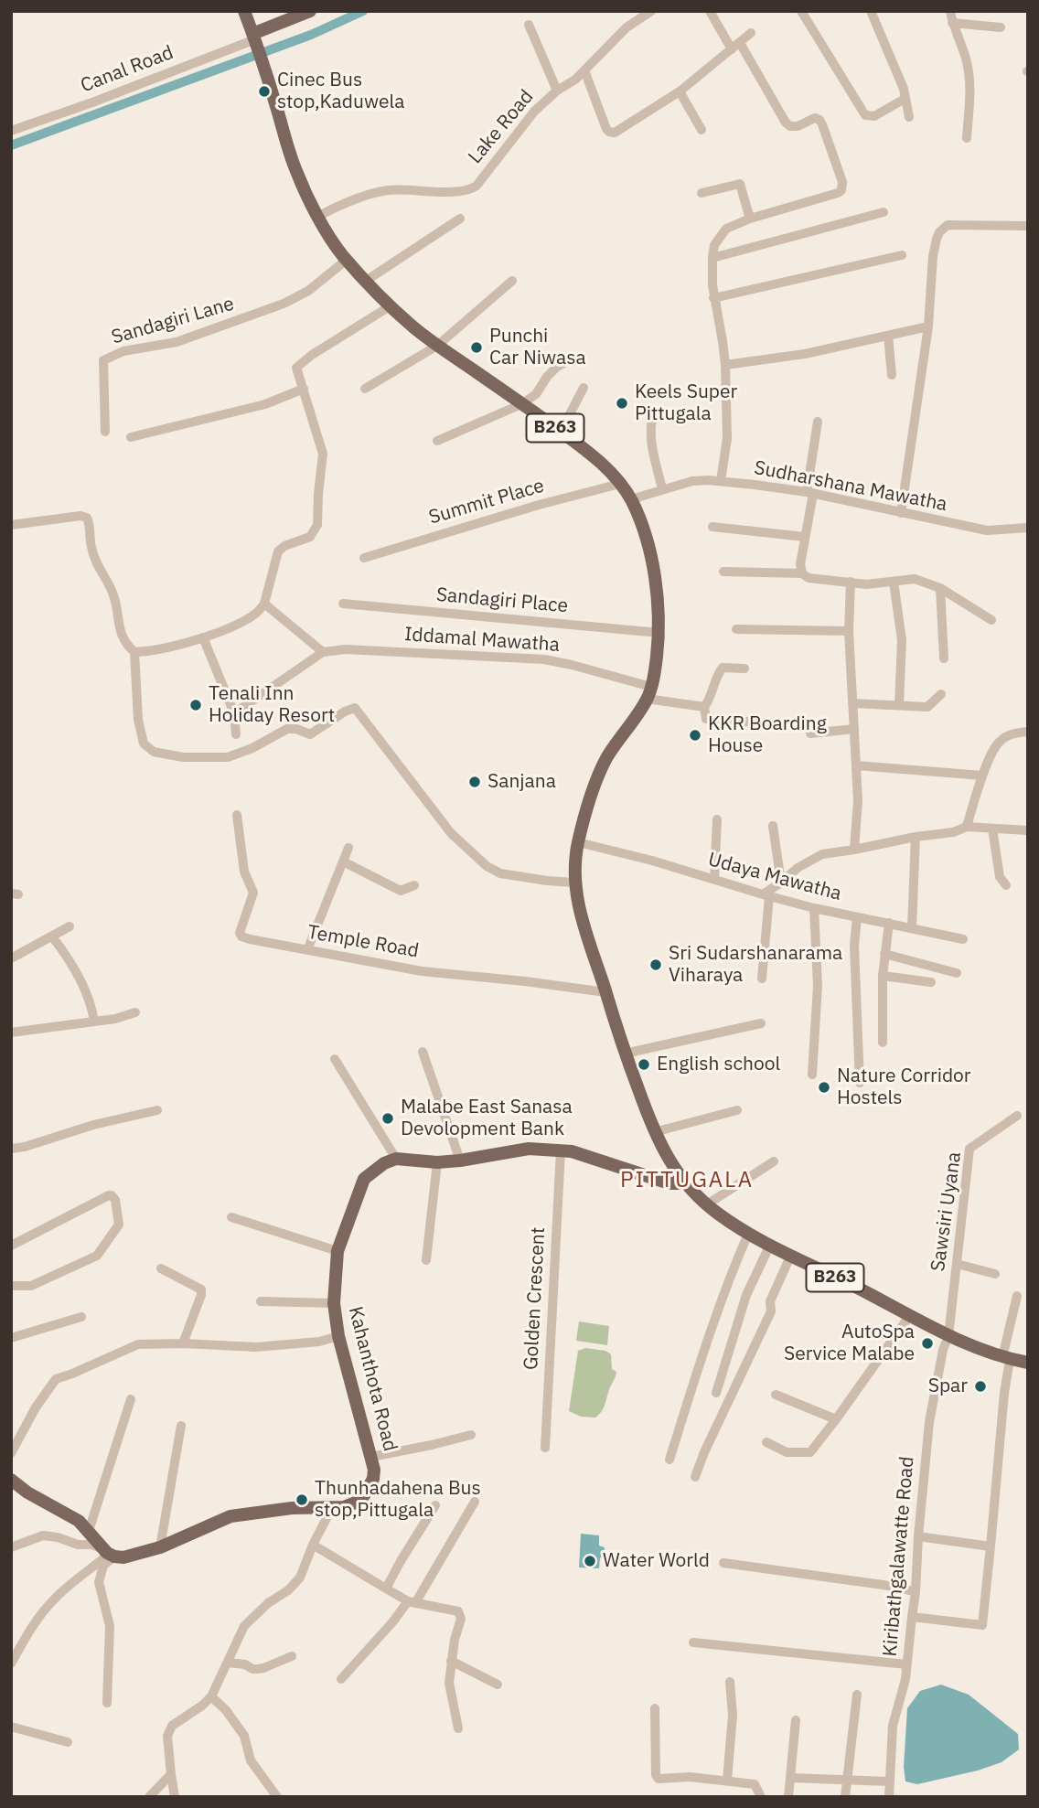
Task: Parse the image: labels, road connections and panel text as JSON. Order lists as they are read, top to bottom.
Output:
{
  "streets": {
    "main road": ["B263", "Kahanthota Road"],
    "street": [
      "Canal Road",
      "Lake Road",
      "Sandagiri Lane",
      "Sudharshana Mawatha",
      "Summit Place",
      "Sandagiri Place",
      "Iddamal Mawatha",
      "Udaya Mawatha",
      "Temple Road",
      "Sawsiri Uyana",
      "Golden Crescent",
      "Kiribathgalawatte Road"
    ]
  },
  "crossings": [
    ["Canal Road", "B263"],
    ["Lake Road", "B263"],
    ["Sandagiri Lane", "B263"],
    ["B263", "Sudharshana Mawatha"],
    ["B263", "Summit Place"],
    ["B263", "Sandagiri Place"],
    ["B263", "Iddamal Mawatha"],
    ["B263", "Udaya Mawatha"],
    ["B263", "Temple Road"],
    ["B263", "Sawsiri Uyana"],
    ["B263", "Kiribathgalawatte Road"],
    ["Sawsiri Uyana", "Kiribathgalawatte Road"]
  ],
  "districts": ["PITTUGALA"],
  "places": [
    "Cinec Bus stop,Kaduwela",
    "Punchi Car Niwasa",
    "Keels Super Pittugala",
    "Tenali Inn Holiday Resort",
    "KKR Boarding House",
    "Sanjana",
    "Sri Sudarshanarama Viharaya",
    "English school",
    "Nature Corridor Hostels",
    "Malabe East Sanasa Devolopment Bank",
    "AutoSpa Service Malabe",
    "Spar",
    "Thunhadahena Bus stop,Pittugala",
    "Water World"
  ]
}
